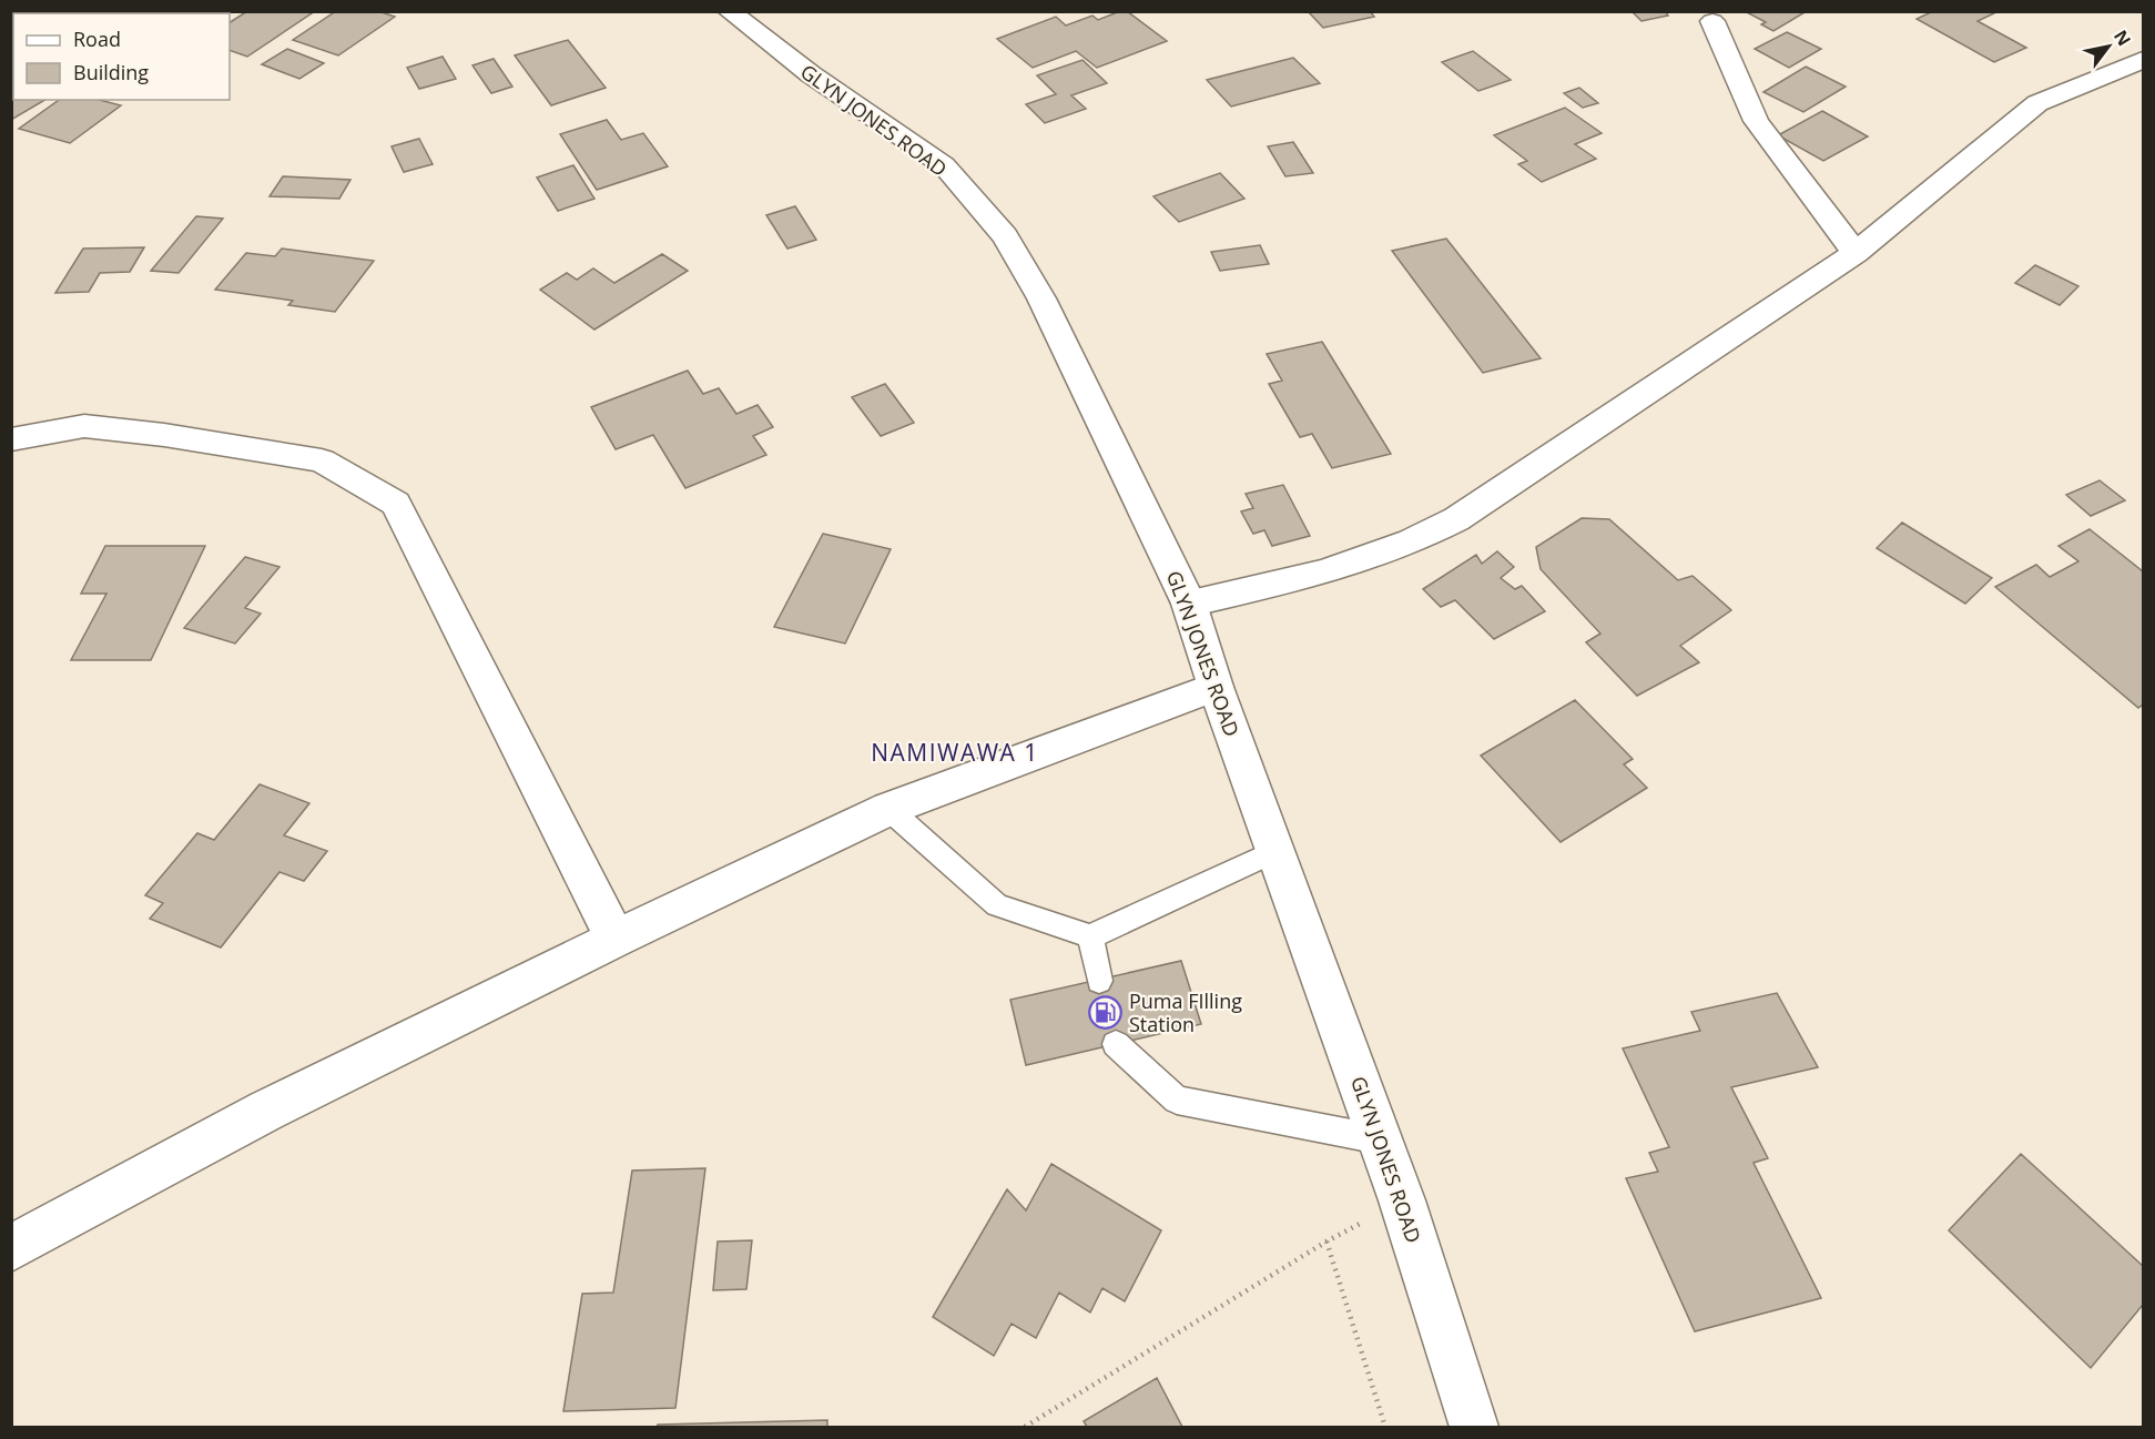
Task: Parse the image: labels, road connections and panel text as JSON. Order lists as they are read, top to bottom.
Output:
{
  "streets": {
    "street": ["GLYN JONES ROAD"]
  },
  "districts": ["NAMIWAWA 1"],
  "places": {
    "fuel station": ["Puma FIlling Station"]
  },
  "legend": ["Road", "Building"],
  "north": "top right"
}
